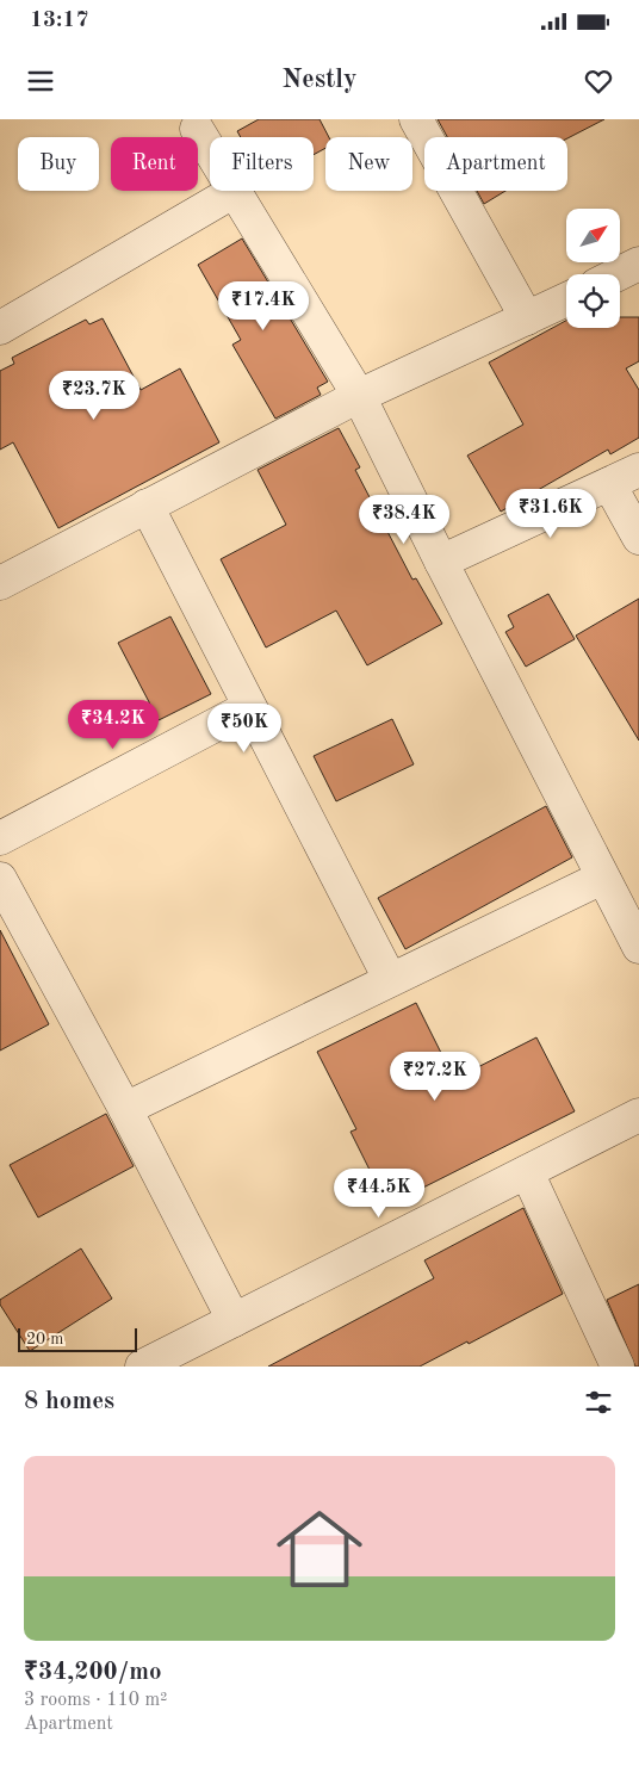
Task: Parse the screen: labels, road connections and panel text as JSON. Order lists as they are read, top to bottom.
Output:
{
  "scale_bar": "20 m",
  "north": "top right",
  "page": {
    "status": "13:17",
    "header": "Nestly",
    "chip": [
      "Buy",
      "Rent",
      "Filters",
      "New",
      "Apartment"
    ],
    "price": [
      "₹17.4K",
      "₹23.7K",
      "₹31.6K",
      "₹38.4K",
      "₹34.2K",
      "₹50K",
      "₹27.2K",
      "₹44.5K"
    ],
    "scale": "20 m",
    "heading": "8 homes",
    "list": [
      {
        "name": "₹34,200/mo",
        "note": "3 rooms · 110 m² · Apartment"
      }
    ]
  }
}
